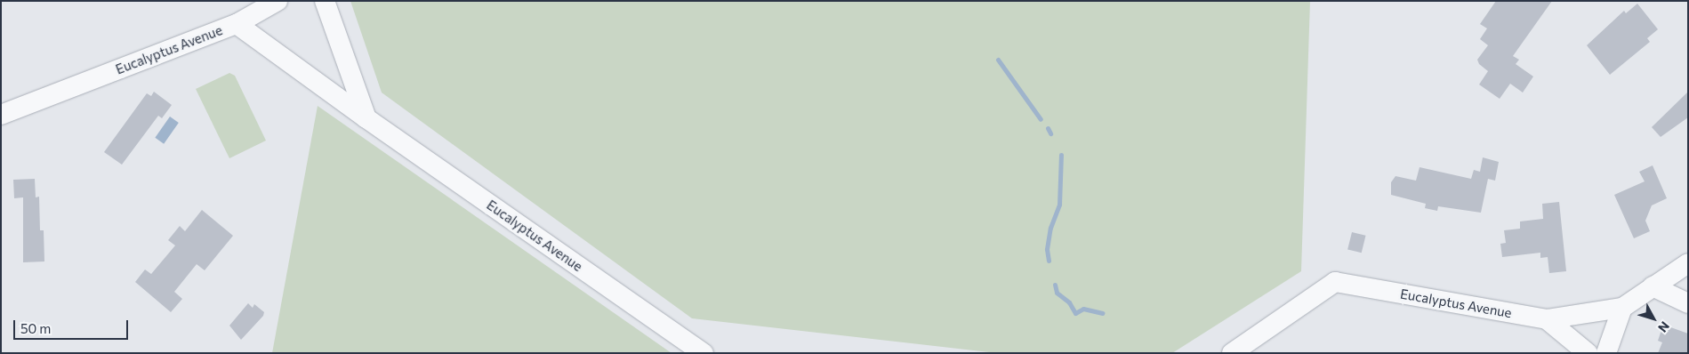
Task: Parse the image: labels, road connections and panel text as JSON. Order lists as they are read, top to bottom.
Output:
{
  "streets": {
    "street": ["Eucalyptus Avenue"]
  },
  "scale_bar": "50 m",
  "north": "bottom right"
}
